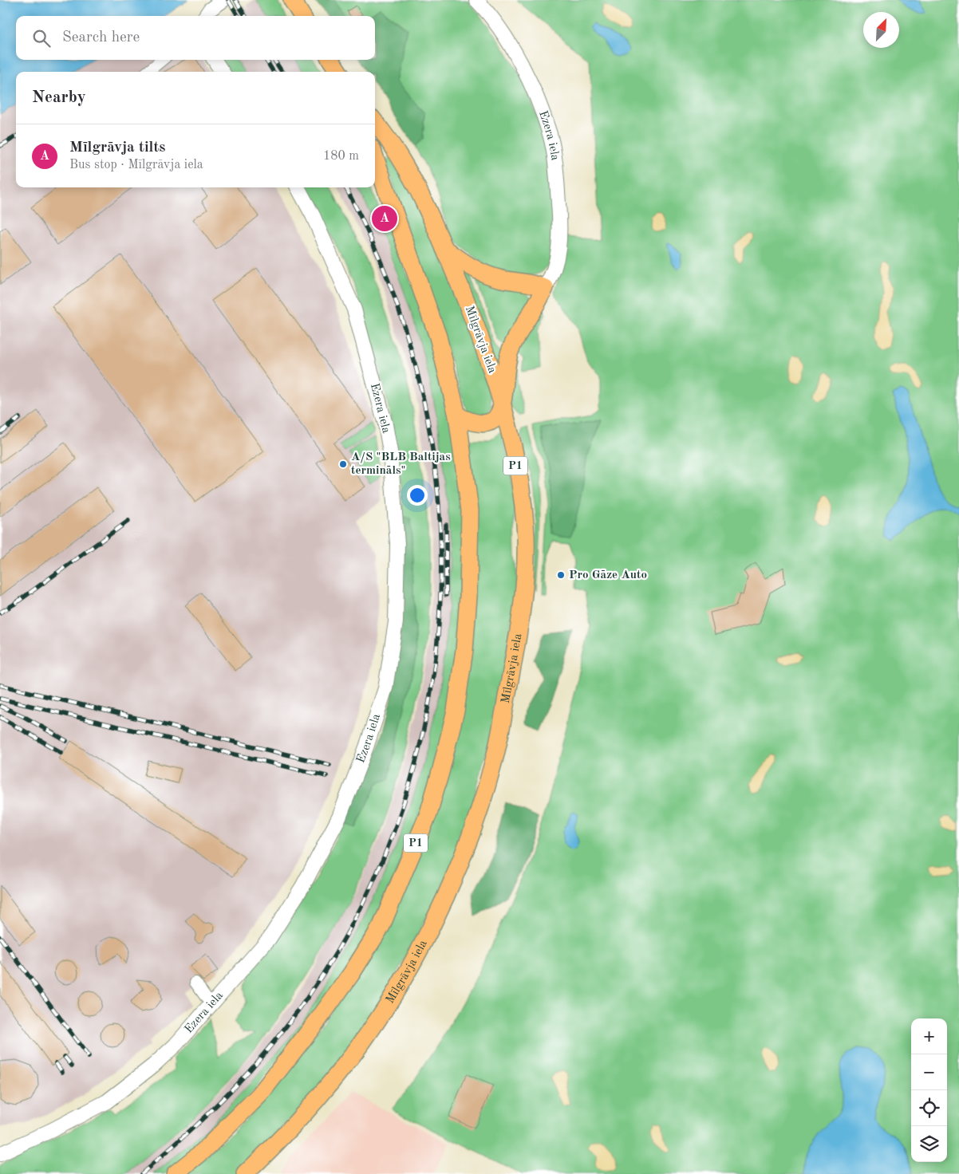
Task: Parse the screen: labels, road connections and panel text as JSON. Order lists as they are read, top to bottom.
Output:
{
  "streets": {
    "main road": ["Mīlgrāvja iela", "P1"],
    "street": ["Ezera iela"]
  },
  "places": ["A/S \"BLB Baltijas termināls\"", "Pro Gāze Auto"],
  "north": "top right",
  "page": {
    "search": "Search here",
    "heading": "Nearby",
    "list": [
      {
        "mark": "A",
        "name": "Mīlgrāvja tilts",
        "note": "Bus stop · Mīlgrāvja iela",
        "value": "180 m"
      }
    ],
    "pins": "A",
    "map_buttons": ["+", "−"]
  }
}
